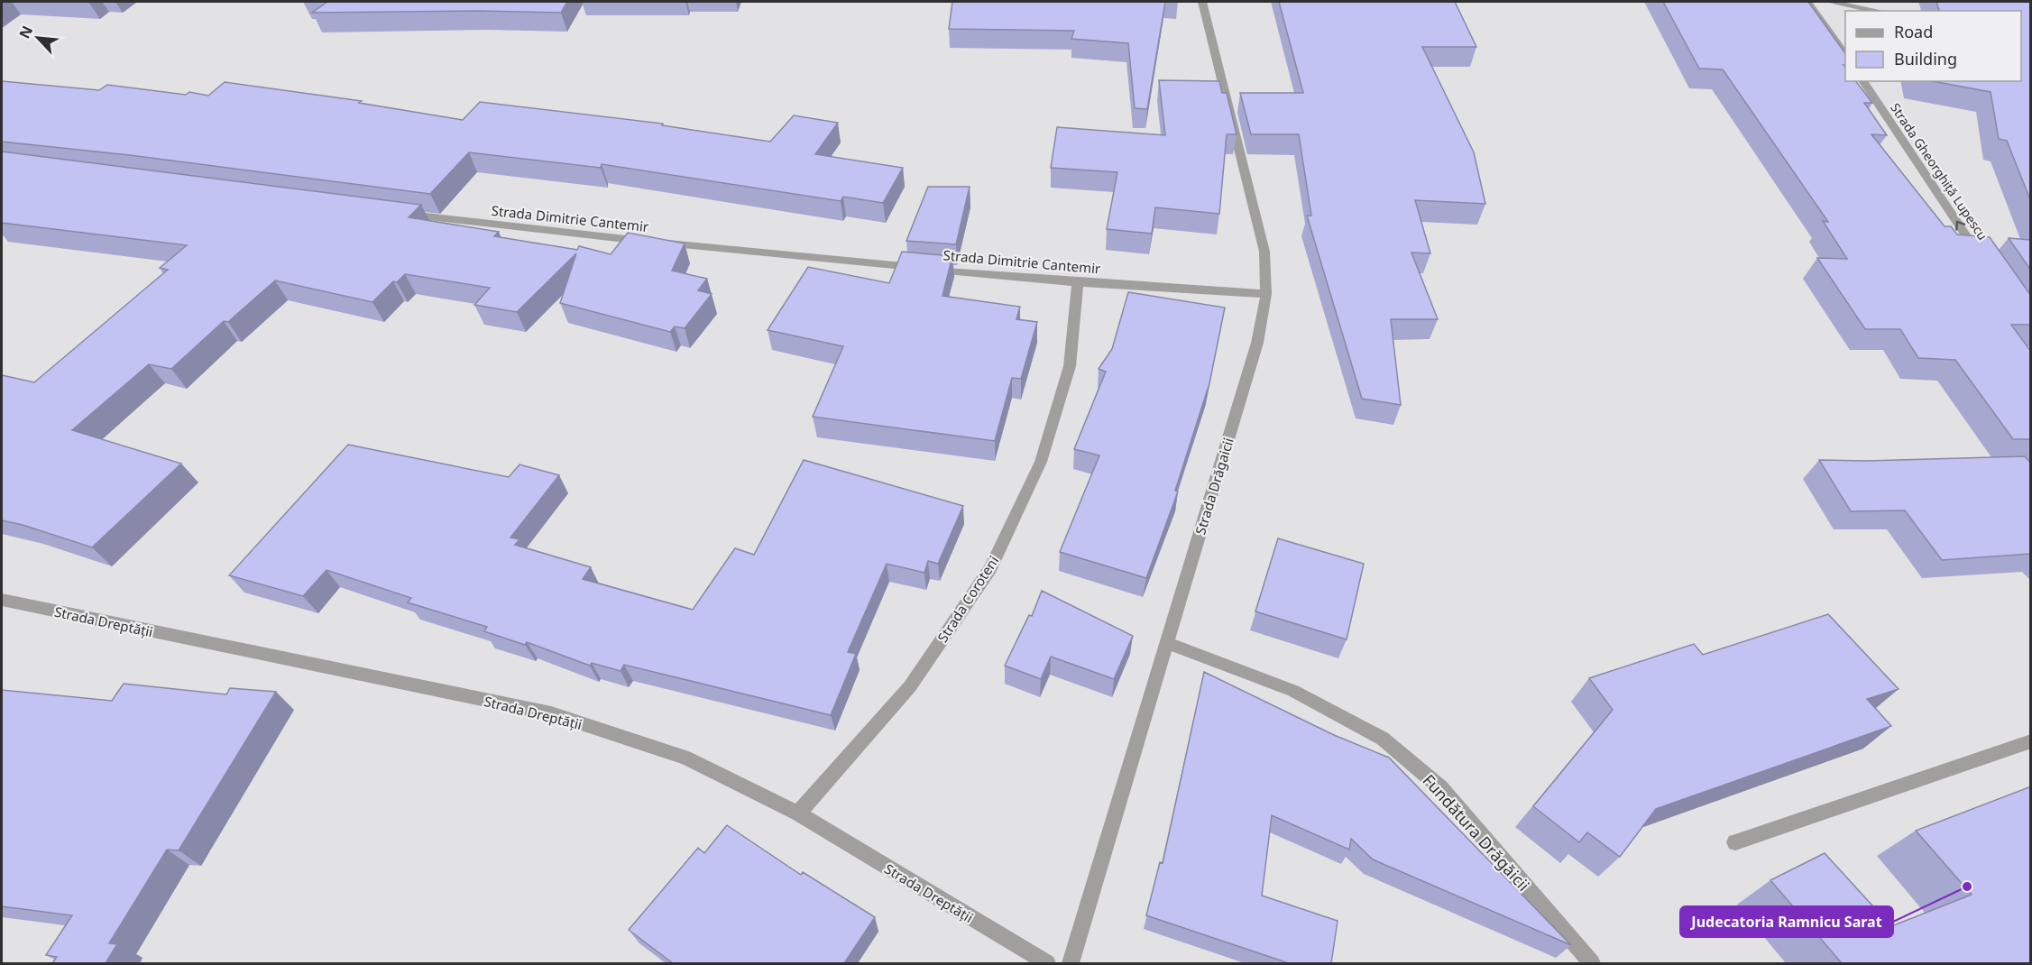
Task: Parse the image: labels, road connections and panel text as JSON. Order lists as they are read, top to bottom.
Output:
{
  "streets": {
    "street": [
      "Strada Gheorghiță Lupescu",
      "Strada Dimitrie Cantemir",
      "Strada Drăgaicii",
      "Strada Coroteni",
      "Strada Dreptății",
      "Fundătura Drăgăicii"
    ]
  },
  "crossings": [
    ["Strada Dimitrie Cantemir", "Strada Drăgaicii"],
    ["Strada Dimitrie Cantemir", "Strada Coroteni"],
    ["Strada Drăgaicii", "Fundătura Drăgăicii"],
    ["Strada Coroteni", "Strada Dreptății"]
  ],
  "one_way": ["Strada Gheorghiță Lupescu"],
  "places": ["Judecatoria Ramnicu Sarat"],
  "legend": ["Road", "Building"],
  "north": "top left"
}
